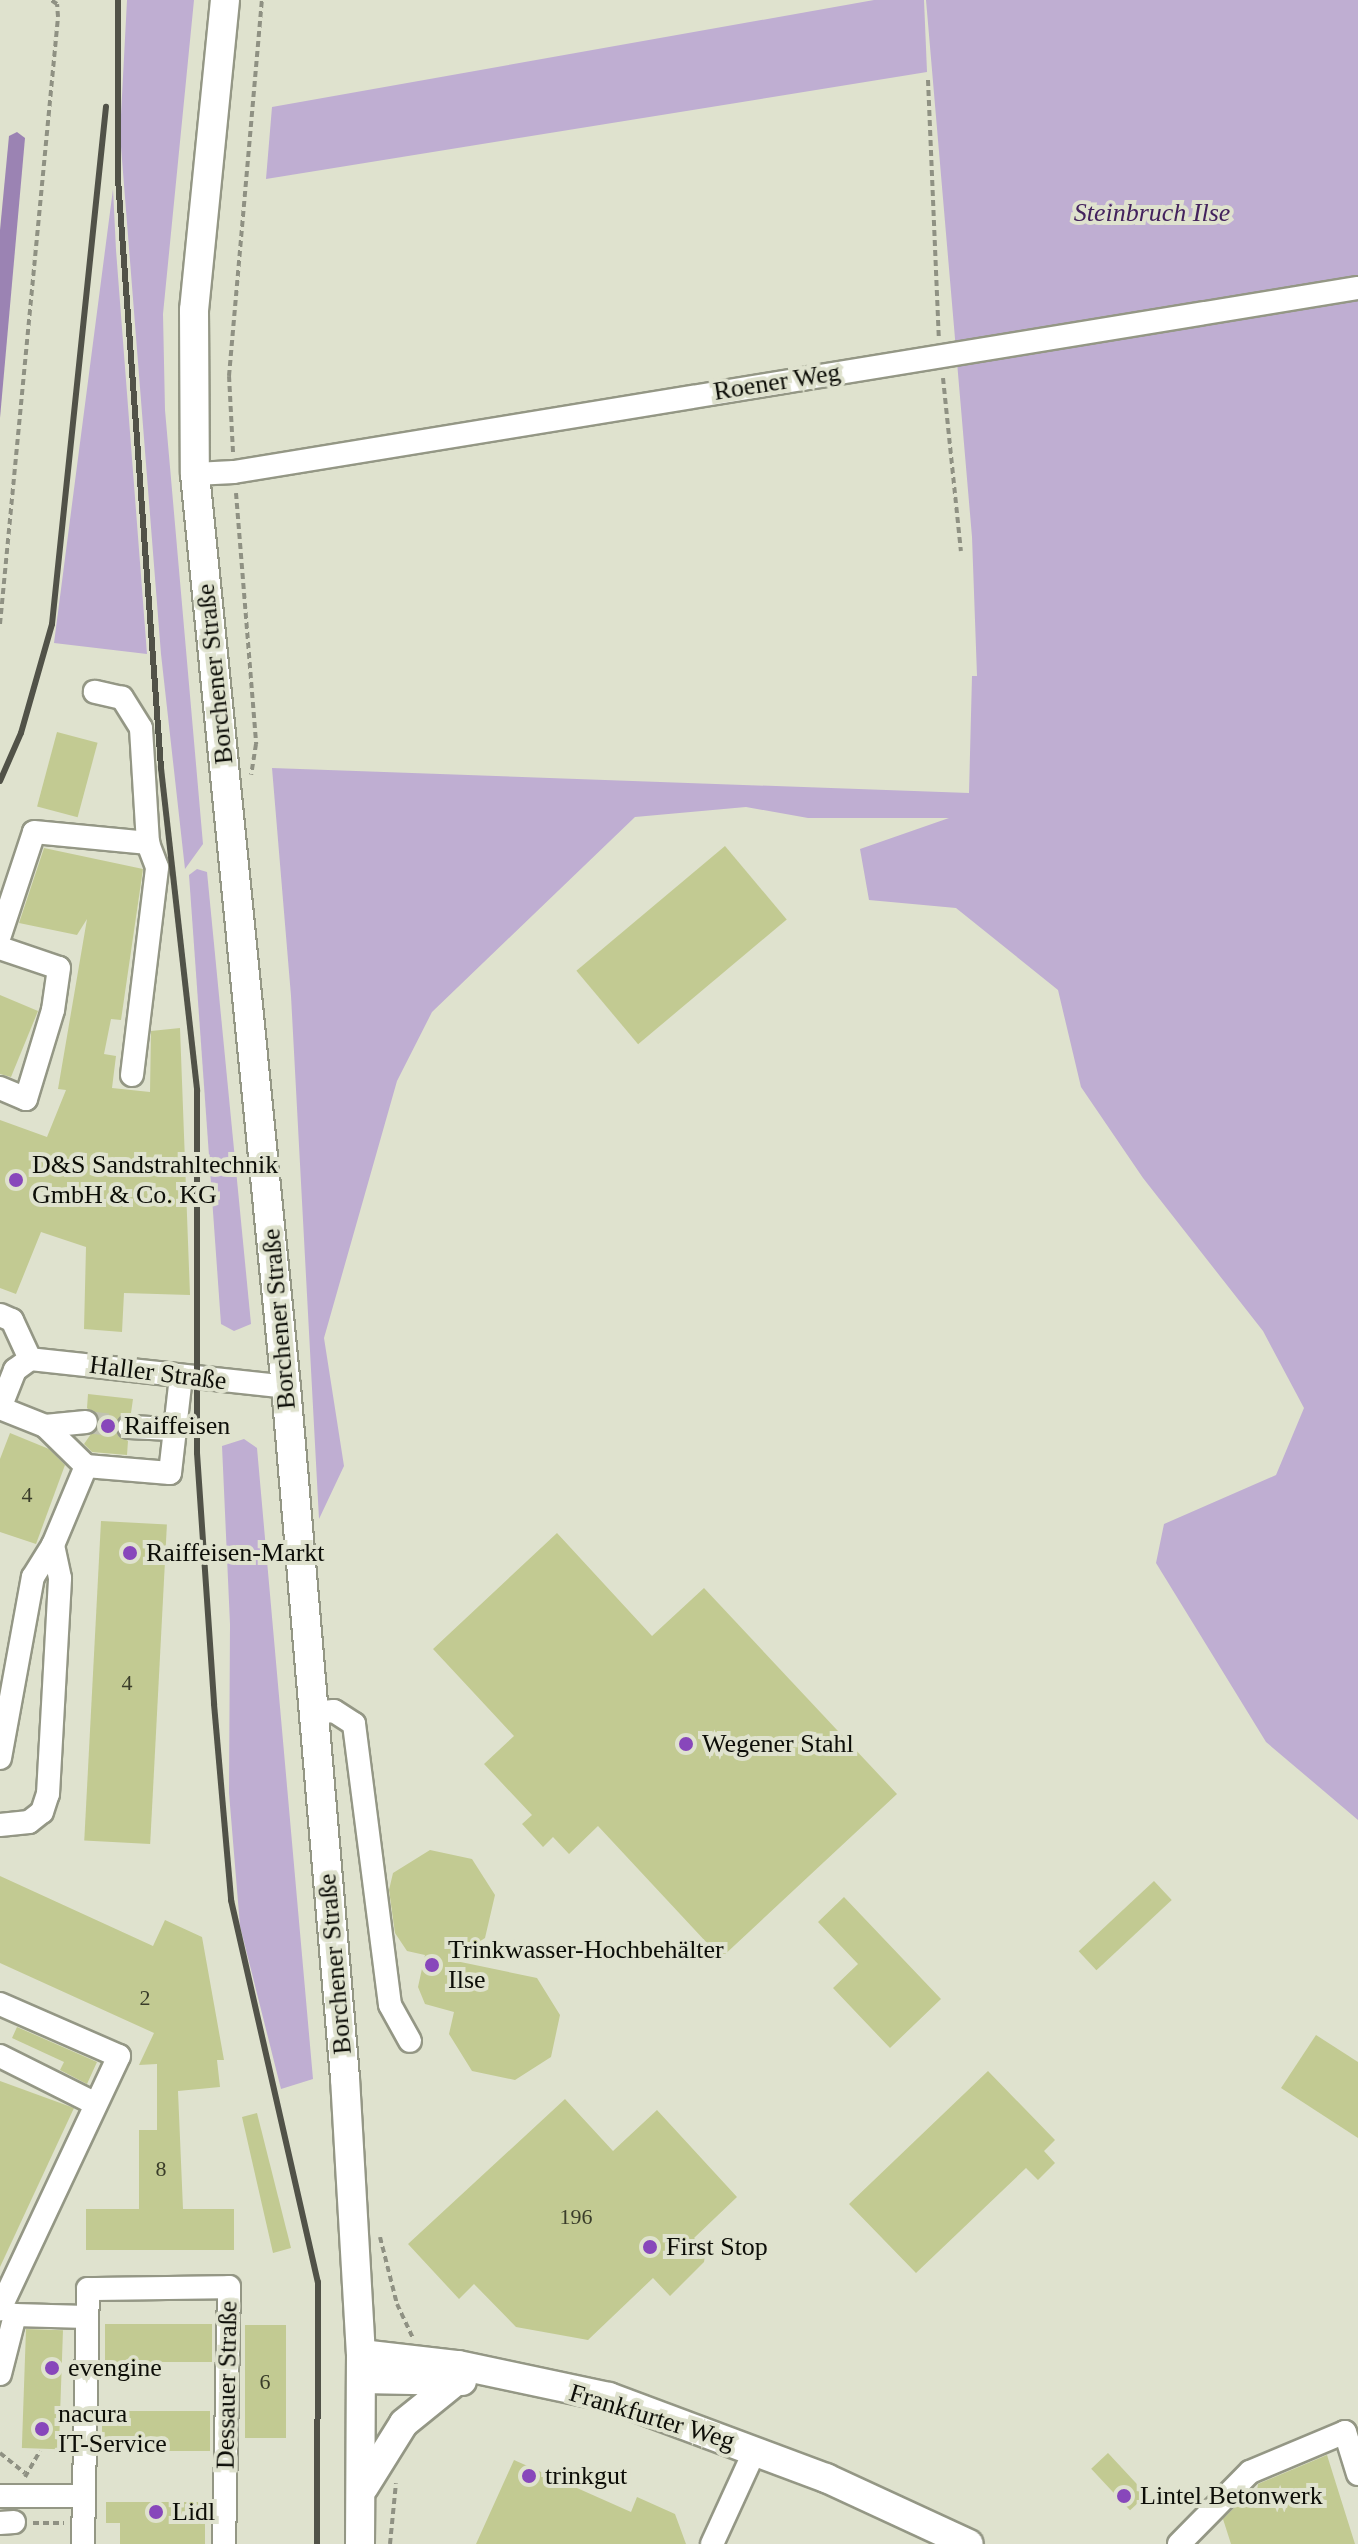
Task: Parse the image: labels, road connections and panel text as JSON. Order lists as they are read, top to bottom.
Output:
{
  "streets": {
    "main road": ["Borchener Straße", "Frankfurter Weg"],
    "street": ["Roener Weg", "Haller Straße", "Dessauer Straße"]
  },
  "crossings": [
    ["Roener Weg", "Borchener Straße"],
    ["Borchener Straße", "Haller Straße"],
    ["Borchener Straße", "Frankfurter Weg"]
  ],
  "parks": ["Steinbruch Ilse"],
  "places": [
    "D&S Sandstrahltechnik GmbH & Co. KG",
    "Raiffeisen",
    "Raiffeisen-Markt",
    "Wegener Stahl",
    "Trinkwasser-Hochbehälter Ilse",
    "First Stop",
    "evengine",
    "nacura IT-Service",
    "trinkgut",
    "Lintel Betonwerk",
    "Lidl"
  ],
  "house_numbers": [
    "4",
    "4",
    "2",
    "8",
    "196",
    "6"
  ]
}
